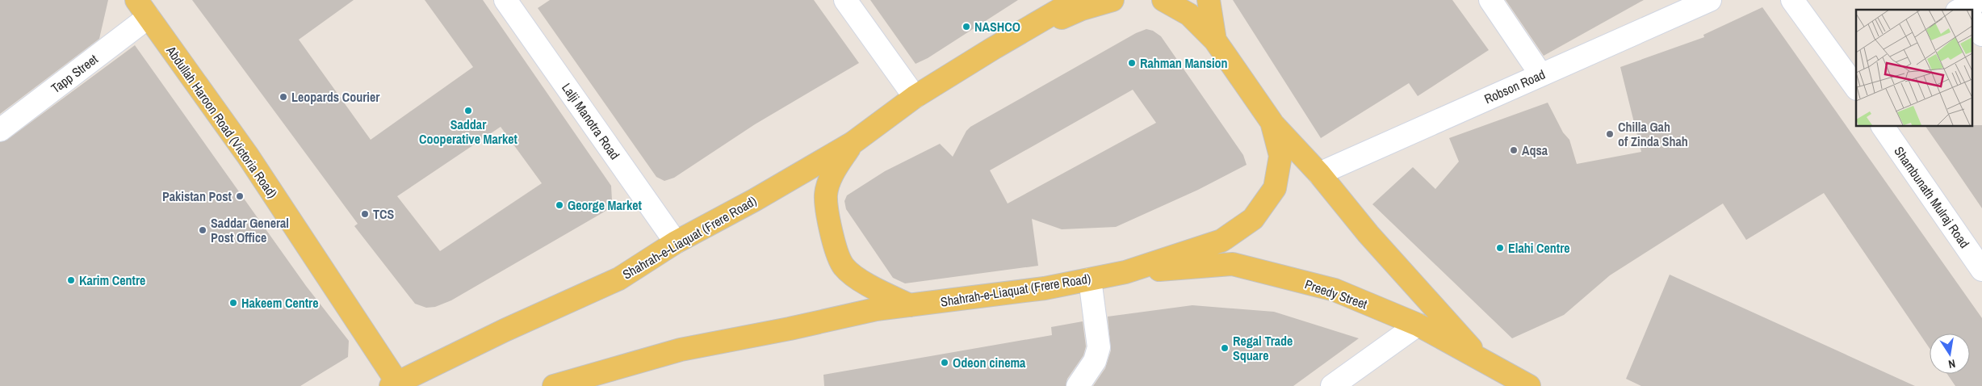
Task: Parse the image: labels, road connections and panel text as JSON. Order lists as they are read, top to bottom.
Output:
{
  "streets": {
    "main road": ["Abdullah Haroon Road (Victoria Road)", "Shahrah-e-Liaquat (Frere Road)", "Preedy Street"],
    "street": [
      "Tapp Street",
      "Robson Road",
      "Lalji Manotra Road",
      "Shambunath Mulraj Road"
    ]
  },
  "crossings": [
    ["Tapp Street", "Abdullah Haroon Road (Victoria Road)"],
    ["Lalji Manotra Road", "Shahrah-e-Liaquat (Frere Road)"],
    ["Abdullah Haroon Road (Victoria Road)", "Shahrah-e-Liaquat (Frere Road)"],
    ["Shahrah-e-Liaquat (Frere Road)", "Preedy Street"]
  ],
  "places": [
    "NASHCO",
    "Rahman Mansion",
    "Leopards Courier",
    "Saddar Cooperative Market",
    "Chilla Gah of Zinda Shah",
    "Aqsa",
    "Pakistan Post",
    "George Market",
    "TCS",
    "Saddar General Post Office",
    "Elahi Centre",
    "Karim Centre",
    "Hakeem Centre",
    "Regal Trade Square",
    "Odeon cinema"
  ],
  "north": "bottom"
}
